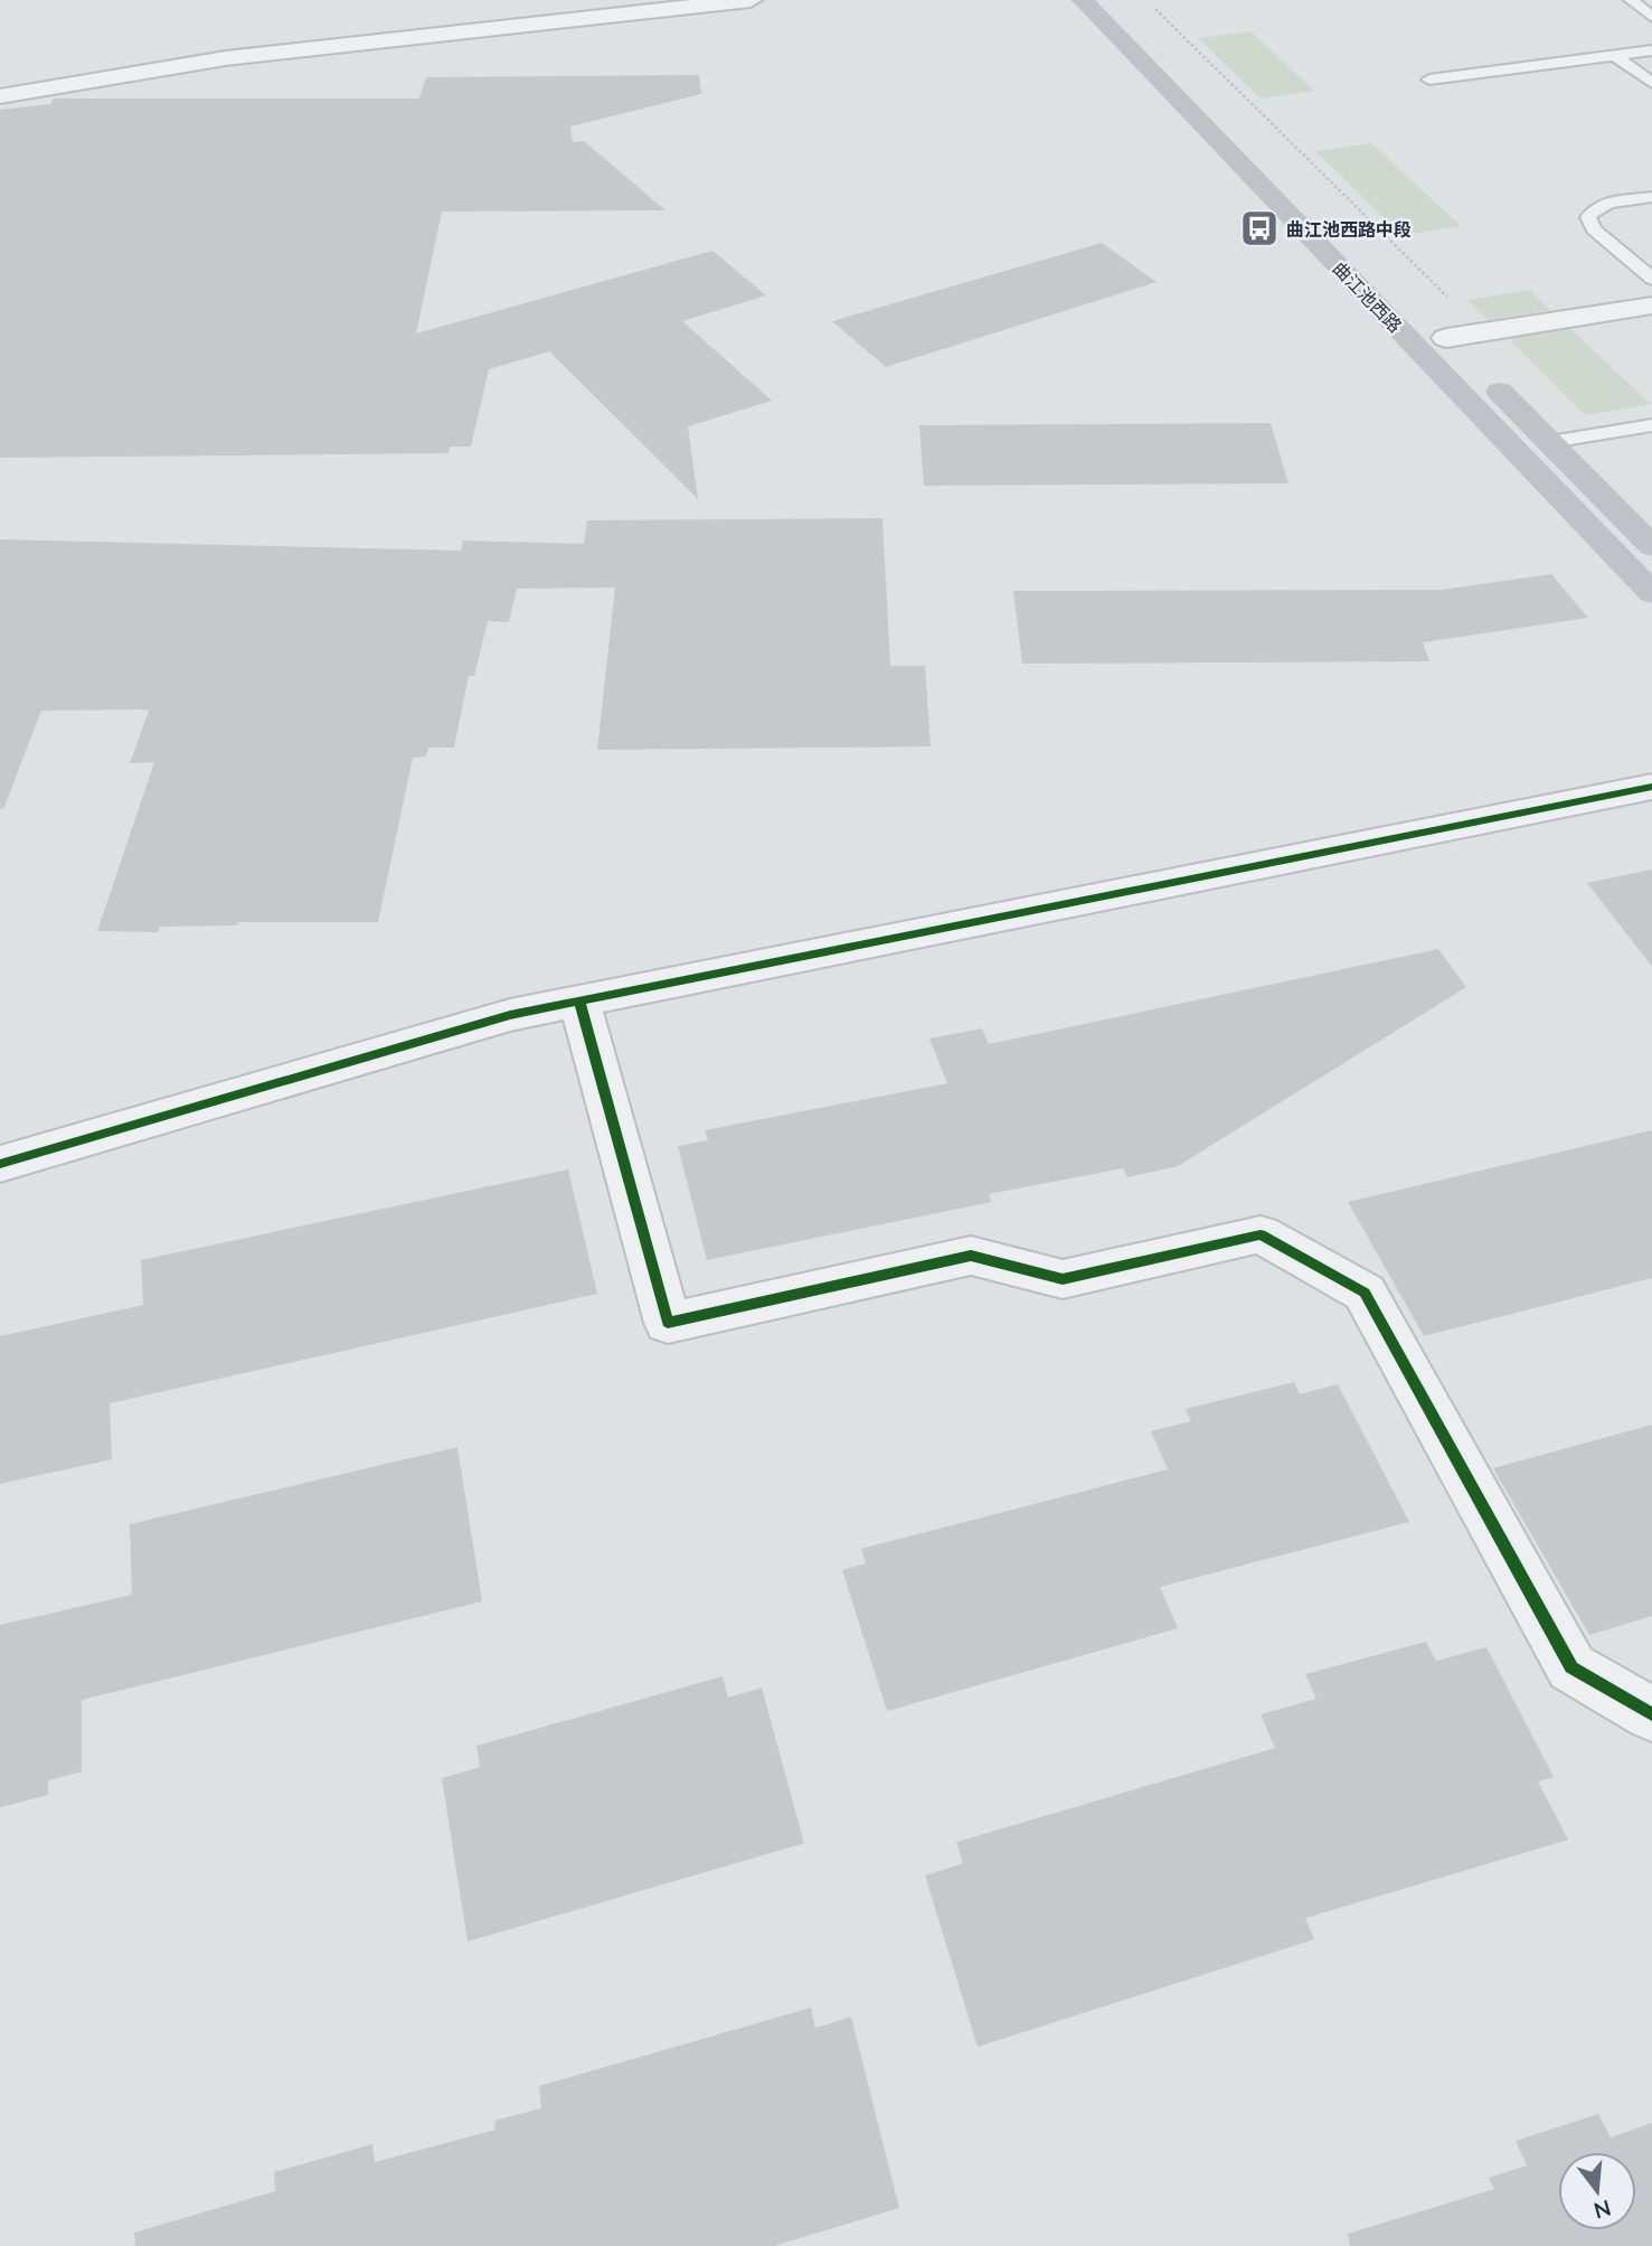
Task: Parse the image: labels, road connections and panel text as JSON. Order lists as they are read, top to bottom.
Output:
{
  "streets": {
    "street": ["曲江池西路"]
  },
  "places": {
    "bus stop": ["曲江池西路中段"]
  },
  "north": "bottom"
}
